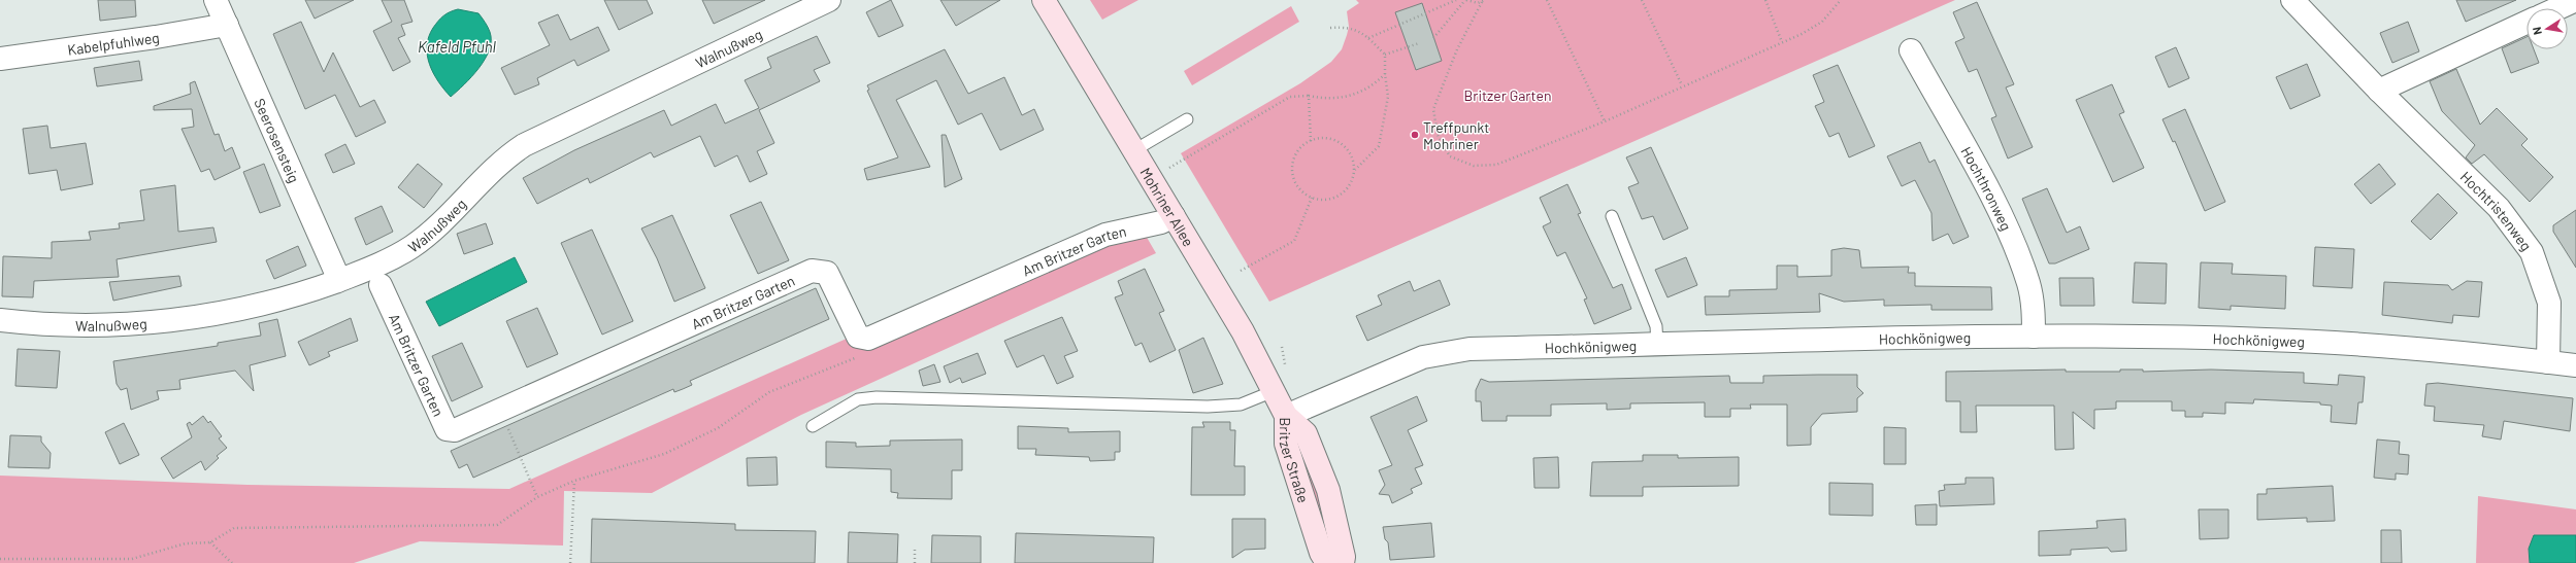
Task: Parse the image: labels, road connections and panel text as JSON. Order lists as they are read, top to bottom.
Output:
{
  "streets": {
    "main road": ["Mohriner Allee", "Britzer Straße"],
    "street": [
      "Kabelpfuhlweg",
      "Walnußweg",
      "Seerosensteig",
      "Hochthronweg",
      "Hochtristenweg",
      "Am Britzer Garten",
      "Hochkönigweg"
    ]
  },
  "crossings": [
    ["Kabelpfuhlweg", "Seerosensteig"],
    ["Walnußweg", "Seerosensteig"],
    ["Walnußweg", "Am Britzer Garten"],
    ["Hochthronweg", "Hochkönigweg"],
    ["Mohriner Allee", "Am Britzer Garten"],
    ["Mohriner Allee", "Hochkönigweg"],
    ["Mohriner Allee", "Britzer Straße"],
    ["Hochtristenweg", "Hochkönigweg"],
    ["Hochkönigweg", "Britzer Straße"]
  ],
  "water": ["Kafeld Pfuhl"],
  "parks": ["Britzer Garten"],
  "places": ["Treffpunkt Mohriner"],
  "north": "left"
}
